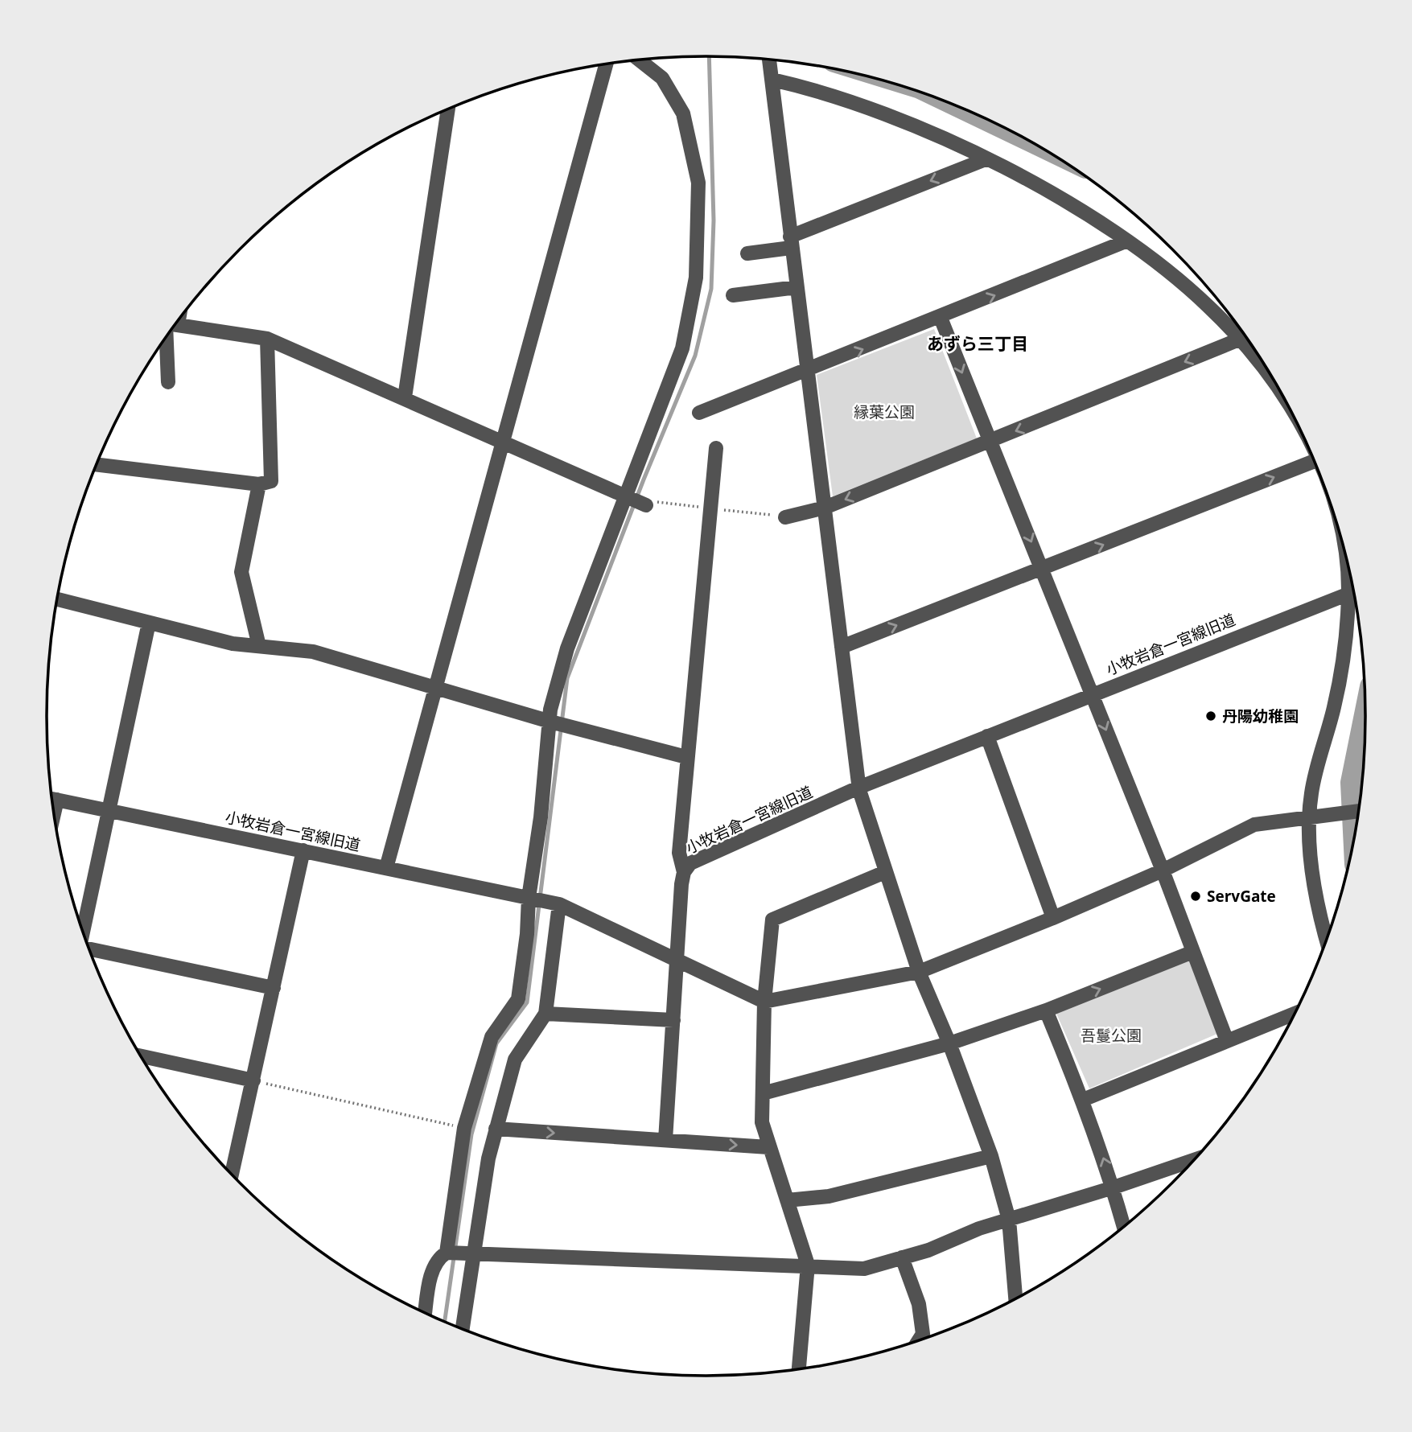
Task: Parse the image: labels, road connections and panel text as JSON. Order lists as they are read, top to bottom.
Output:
{
  "streets": {
    "street": ["小牧岩倉一宮線旧道"]
  },
  "districts": ["あずら三丁目"],
  "parks": ["縁葉公園", "吾鬘公園"],
  "places": ["丹陽幼稚園", "ServGate"]
}
